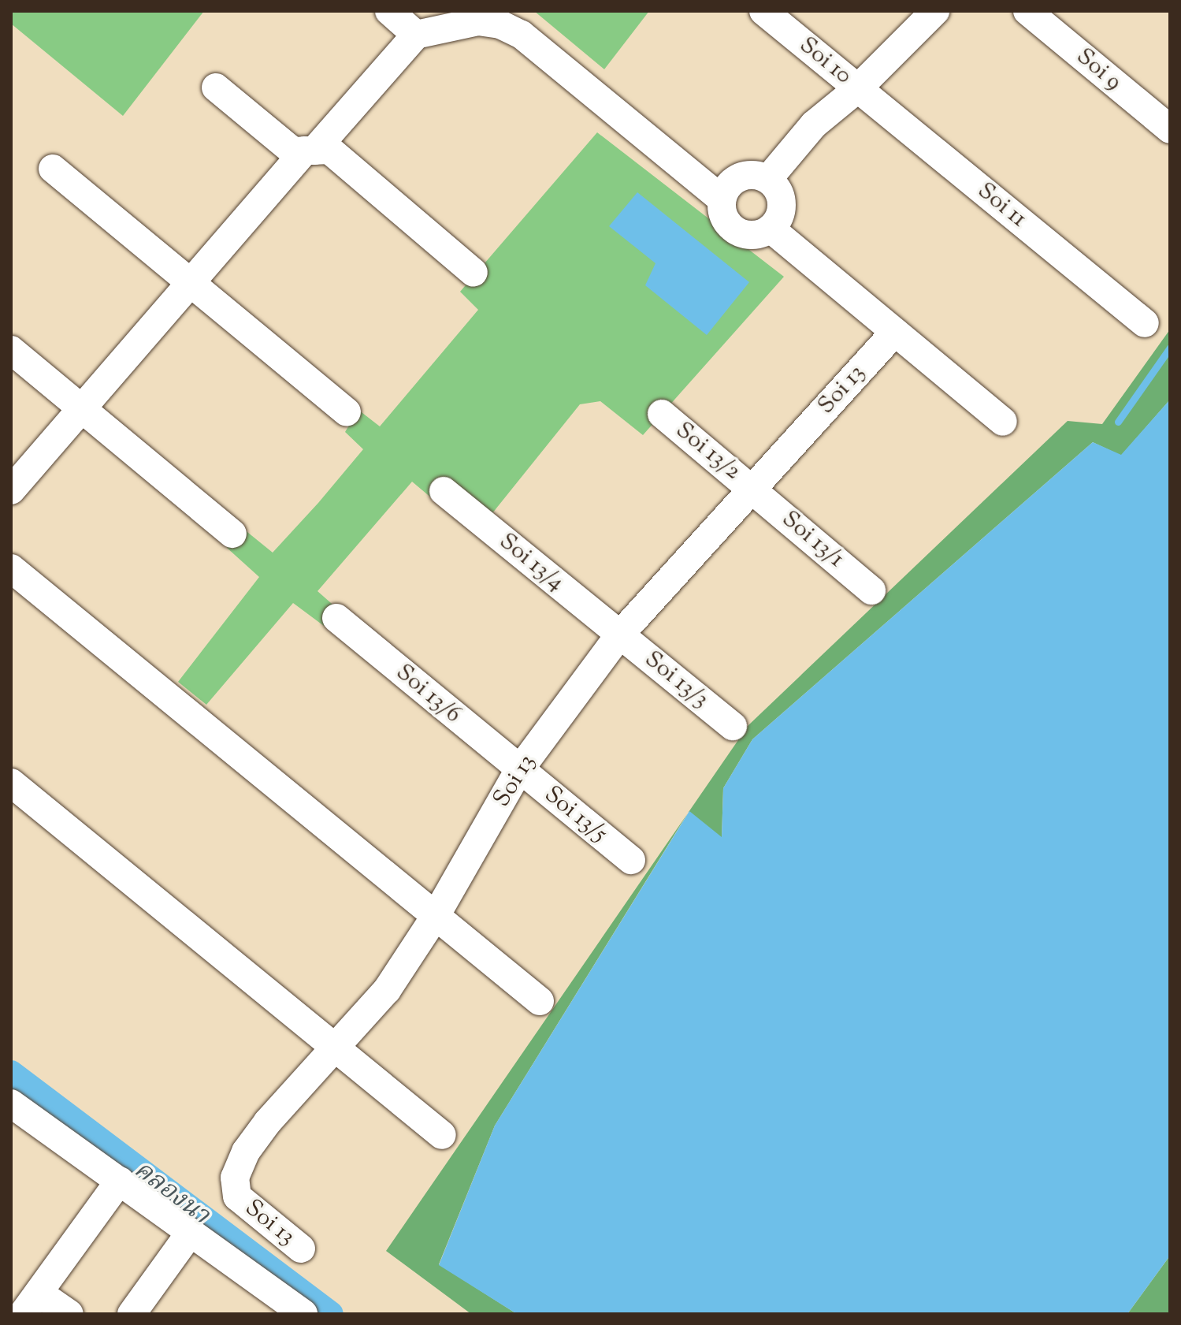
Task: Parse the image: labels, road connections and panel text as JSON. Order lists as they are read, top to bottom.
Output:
{
  "streets": {
    "street": [
      "Soi 10",
      "Soi 9",
      "Soi 11",
      "Soi 13",
      "Soi 13/2",
      "Soi 13/1",
      "Soi 13/4",
      "Soi 13/3",
      "Soi 13/6",
      "Soi 13/5"
    ]
  },
  "crossings": [
    ["Soi 10", "Soi 11"],
    ["Soi 13", "Soi 13/2"],
    ["Soi 13", "Soi 13/1"],
    ["Soi 13", "Soi 13/4"],
    ["Soi 13", "Soi 13/3"],
    ["Soi 13", "Soi 13/6"],
    ["Soi 13", "Soi 13/5"],
    ["Soi 13/2", "Soi 13/1"],
    ["Soi 13/4", "Soi 13/3"],
    ["Soi 13/6", "Soi 13/5"]
  ],
  "water": ["คลองนา"]
}
